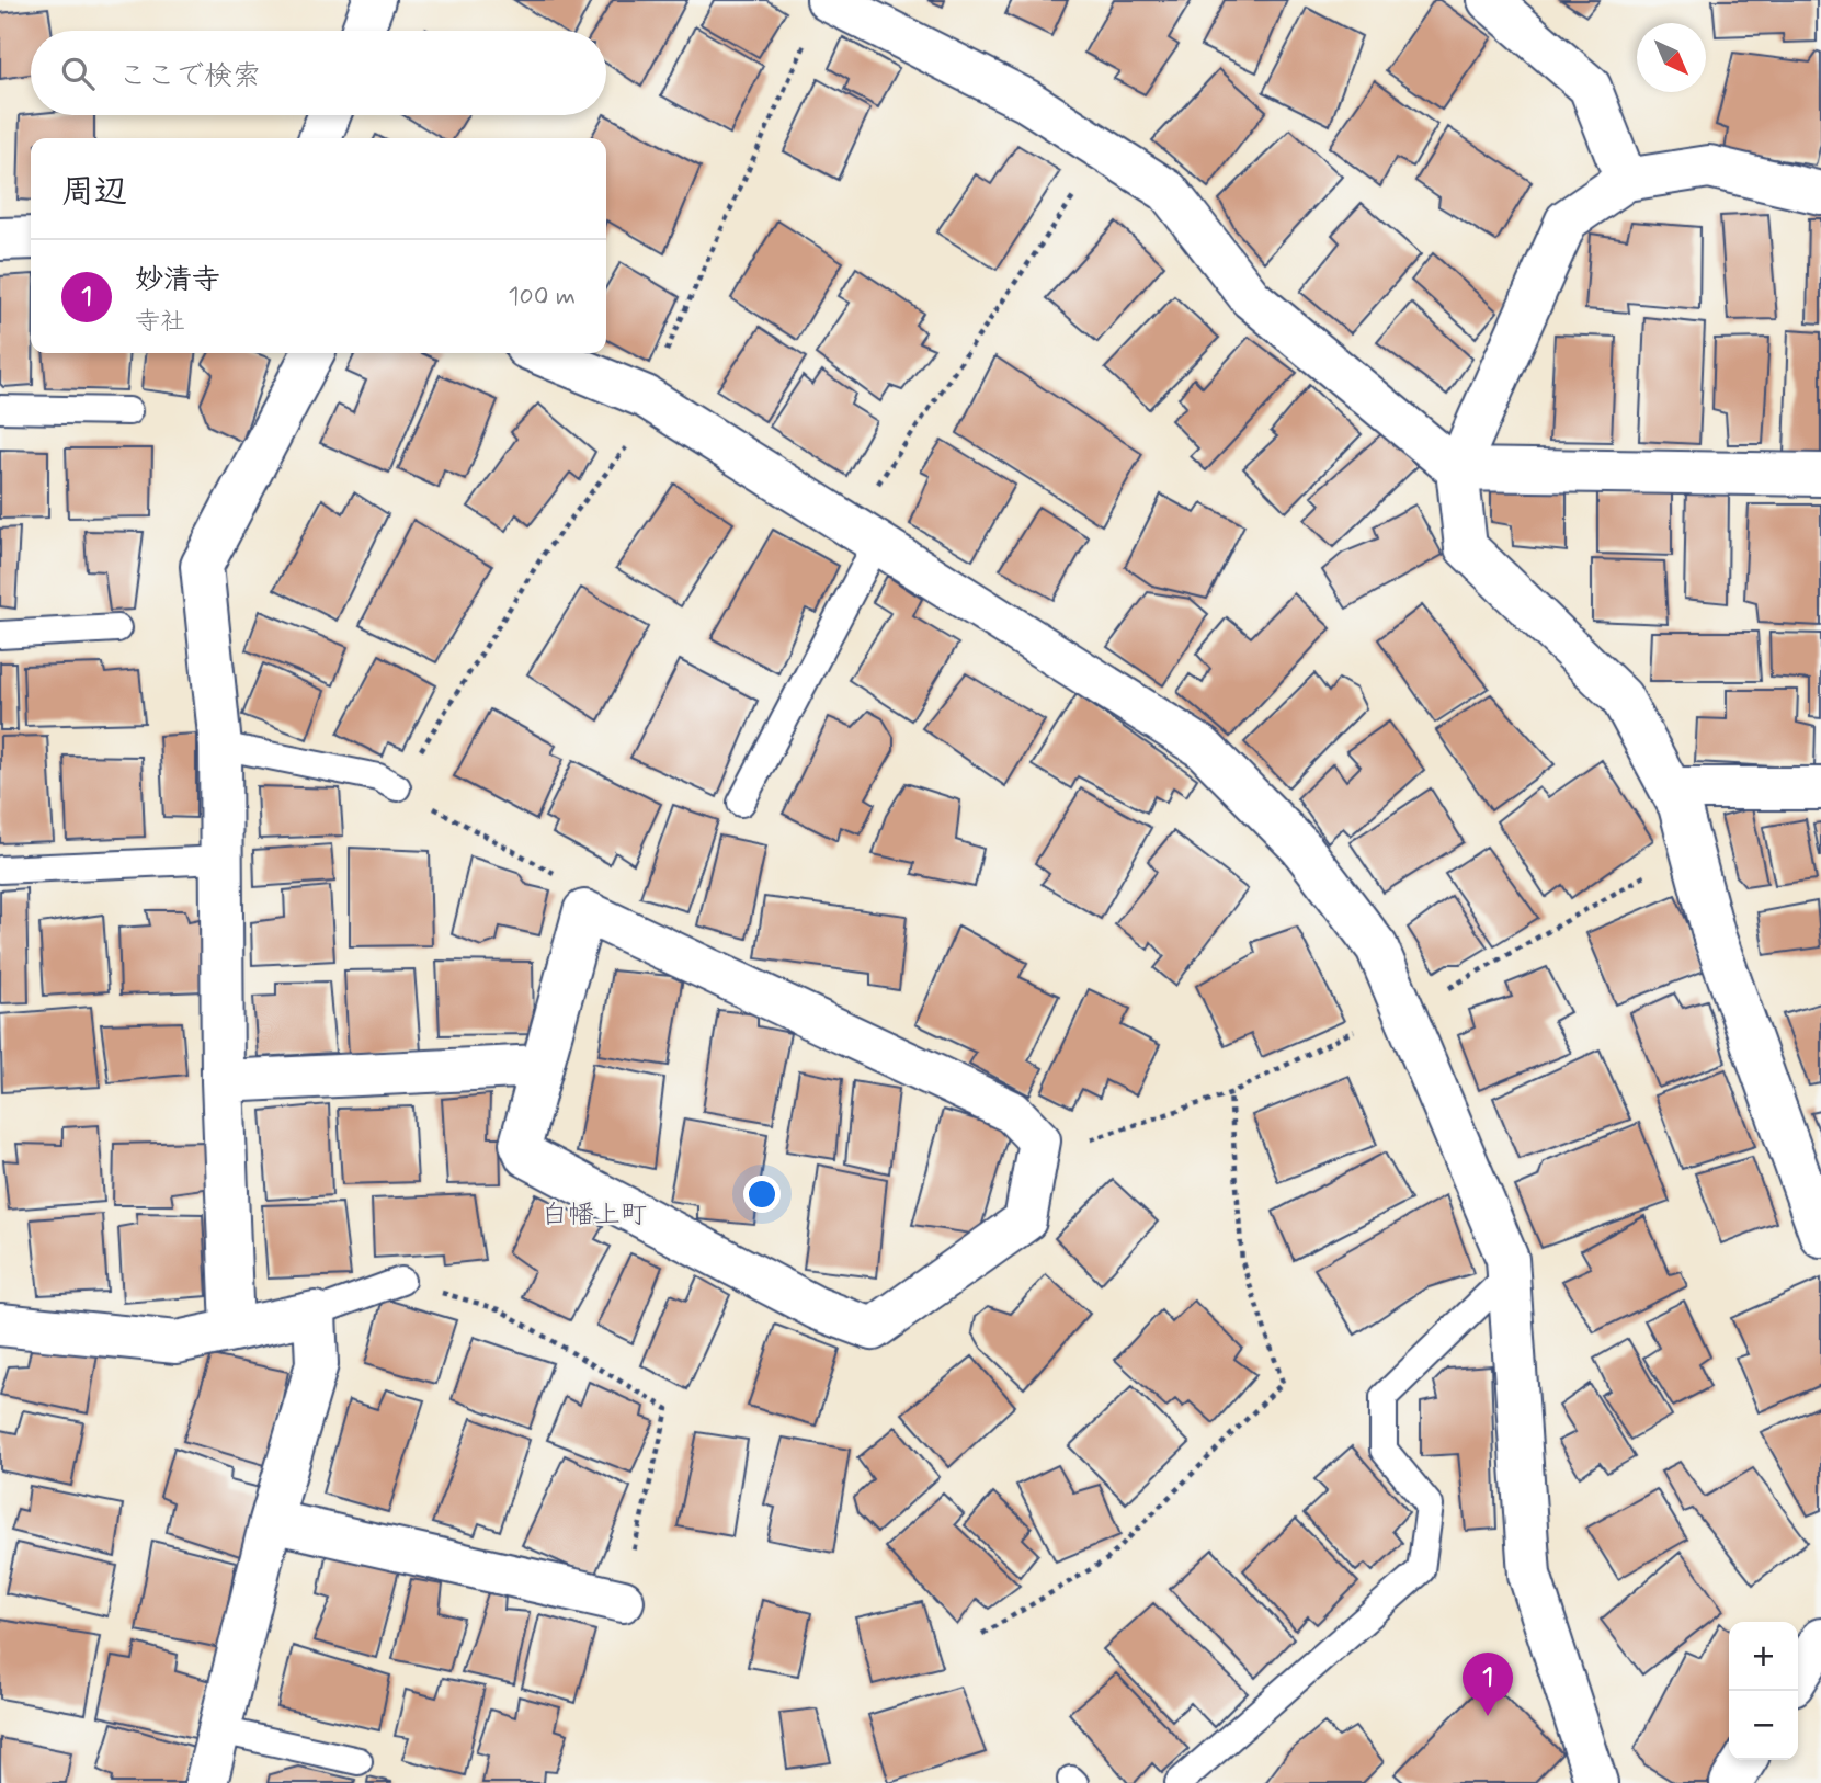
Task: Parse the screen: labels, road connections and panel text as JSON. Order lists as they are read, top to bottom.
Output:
{
  "districts": ["白幡上町"],
  "north": "bottom right",
  "page": {
    "search": "ここで検索",
    "heading": "周辺",
    "list": [
      {
        "mark": "1",
        "name": "妙清寺",
        "note": "寺社",
        "value": "100 m"
      }
    ],
    "map_buttons": ["+", "−"],
    "pins": "1"
  }
}
